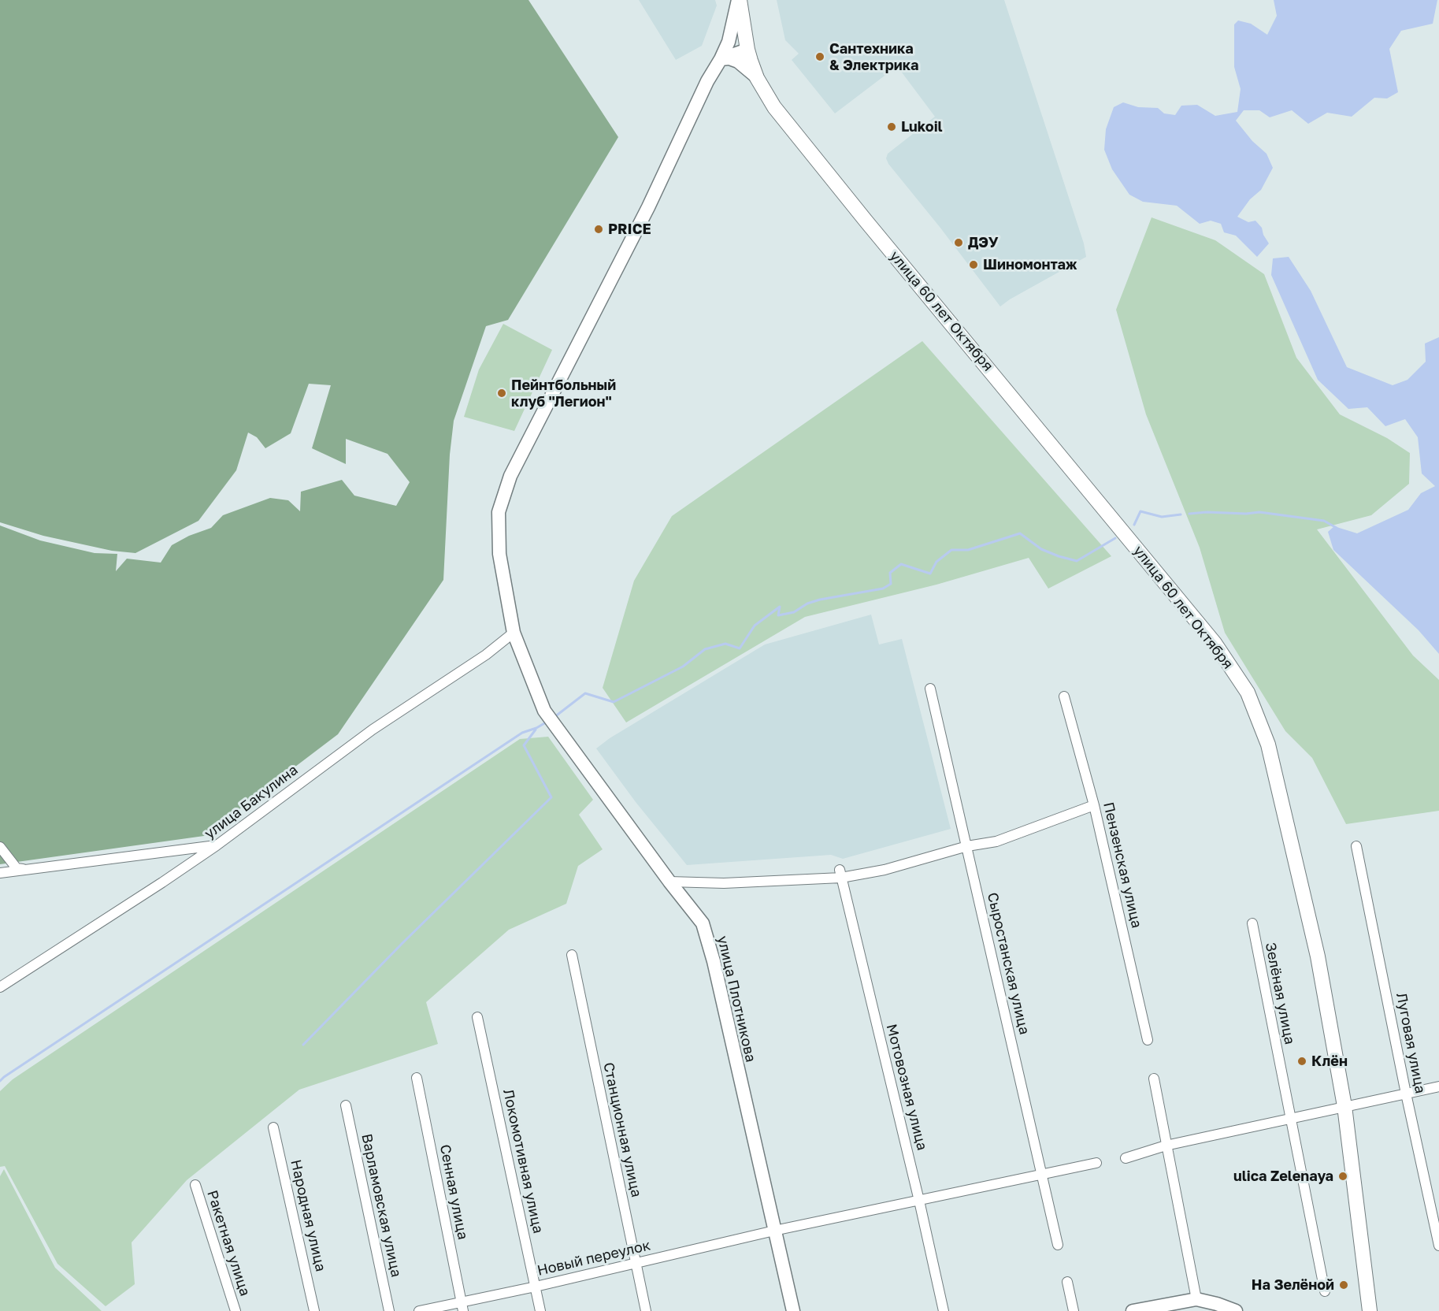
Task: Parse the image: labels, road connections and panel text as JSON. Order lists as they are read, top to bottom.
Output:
{
  "streets": {
    "main road": ["улица 60 лет Октября"],
    "street": [
      "улица Бакулина",
      "Пензенская улица",
      "Сыростанская улица",
      "Зелёная улица",
      "улица Плотникова",
      "Луговая улица",
      "Мотовозная улица",
      "Станционная улица",
      "Локомотивная улица",
      "Сенная улица",
      "Варламовская улица",
      "Народная улица",
      "Ракетная улица",
      "Новый переулок"
    ]
  },
  "crossings": [
    ["улица Бакулина", "улица Плотникова"],
    ["Сыростанская улица", "Новый переулок"],
    ["улица Плотникова", "Новый переулок"],
    ["Мотовозная улица", "Новый переулок"],
    ["Станционная улица", "Новый переулок"],
    ["Локомотивная улица", "Новый переулок"],
    ["Сенная улица", "Новый переулок"]
  ],
  "places": [
    "Сантехника & Электрика",
    "Lukoil",
    "PRICE",
    "ДЭУ",
    "Шиномонтаж",
    "Пейнтбольный клуб \"Легион\"",
    "Клён",
    "ulica Zelenaya",
    "На Зелёной"
  ]
}
